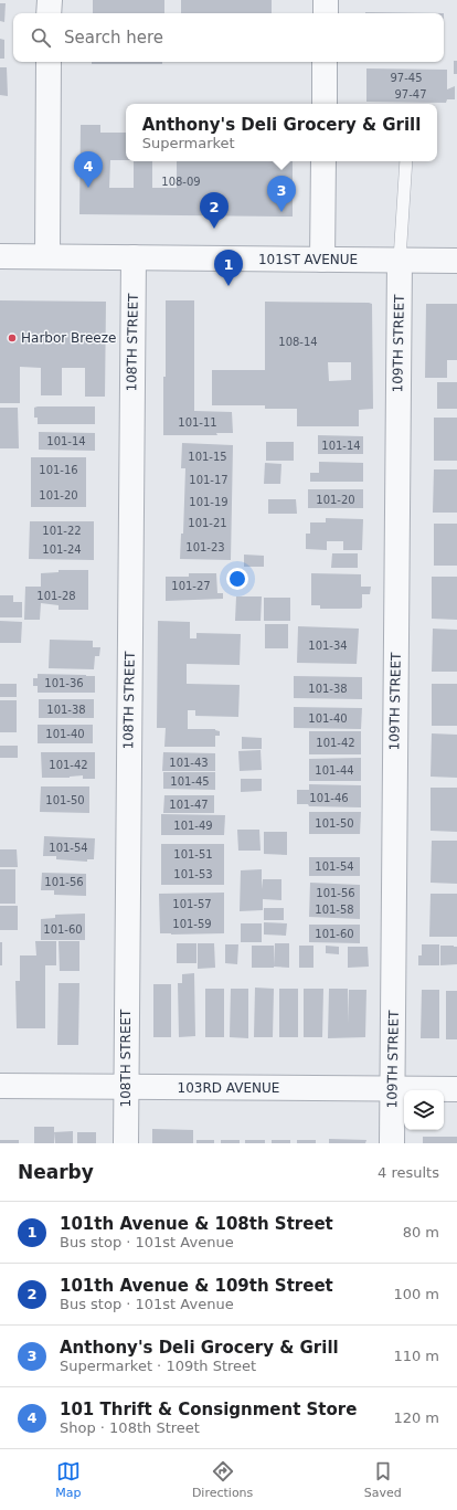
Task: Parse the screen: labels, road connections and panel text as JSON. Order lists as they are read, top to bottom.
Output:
{
  "streets": {
    "street": [
      "101ST AVENUE",
      "108TH STREET",
      "109TH STREET",
      "103RD AVENUE"
    ]
  },
  "crossings": [
    ["101ST AVENUE", "108TH STREET"],
    ["101ST AVENUE", "109TH STREET"],
    ["108TH STREET", "103RD AVENUE"],
    ["109TH STREET", "103RD AVENUE"]
  ],
  "places": ["Harbor Breeze"],
  "house_numbers": [
    "97-45",
    "97-47",
    "108-09",
    "108-14",
    "101-11",
    "101-14",
    "101-14",
    "101-15",
    "101-16",
    "101-17",
    "101-20",
    "101-20",
    "101-19",
    "101-21",
    "101-22",
    "101-23",
    "101-24",
    "101-27",
    "101-28",
    "101-34",
    "101-36",
    "101-38",
    "101-38",
    "101-40",
    "101-40",
    "101-42",
    "101-43",
    "101-42",
    "101-44",
    "101-45",
    "101-46",
    "101-50",
    "101-47",
    "101-50",
    "101-49",
    "101-54",
    "101-51",
    "101-54",
    "101-53",
    "101-56",
    "101-56",
    "101-57",
    "101-58",
    "101-59",
    "101-60",
    "101-60"
  ],
  "page": {
    "search": "Search here",
    "popup": ["Anthony's Deli Grocery & Grill", "Supermarket"],
    "pins": [
      "4",
      "3",
      "2",
      "1"
    ],
    "heading": ["Nearby", "4 results"],
    "list": [
      {
        "mark": "1",
        "name": "101th Avenue & 108th Street",
        "note": "Bus stop · 101st Avenue",
        "value": "80 m"
      },
      {
        "mark": "2",
        "name": "101th Avenue & 109th Street",
        "note": "Bus stop · 101st Avenue",
        "value": "100 m"
      },
      {
        "mark": "3",
        "name": "Anthony's Deli Grocery & Grill",
        "note": "Supermarket · 109th Street",
        "value": "110 m"
      },
      {
        "mark": "4",
        "name": "101 Thrift & Consignment Store",
        "note": "Shop · 108th Street",
        "value": "120 m"
      }
    ],
    "nav": ["Map", "Directions", "Saved"]
  }
}
